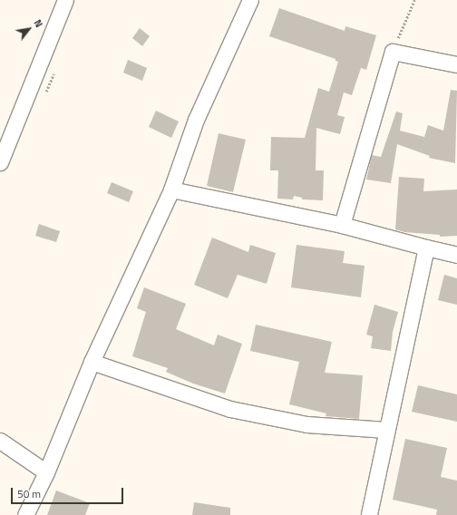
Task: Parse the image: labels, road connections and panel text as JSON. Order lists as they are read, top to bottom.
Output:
{
  "scale_bar": "50 m",
  "north": "top right"
}
